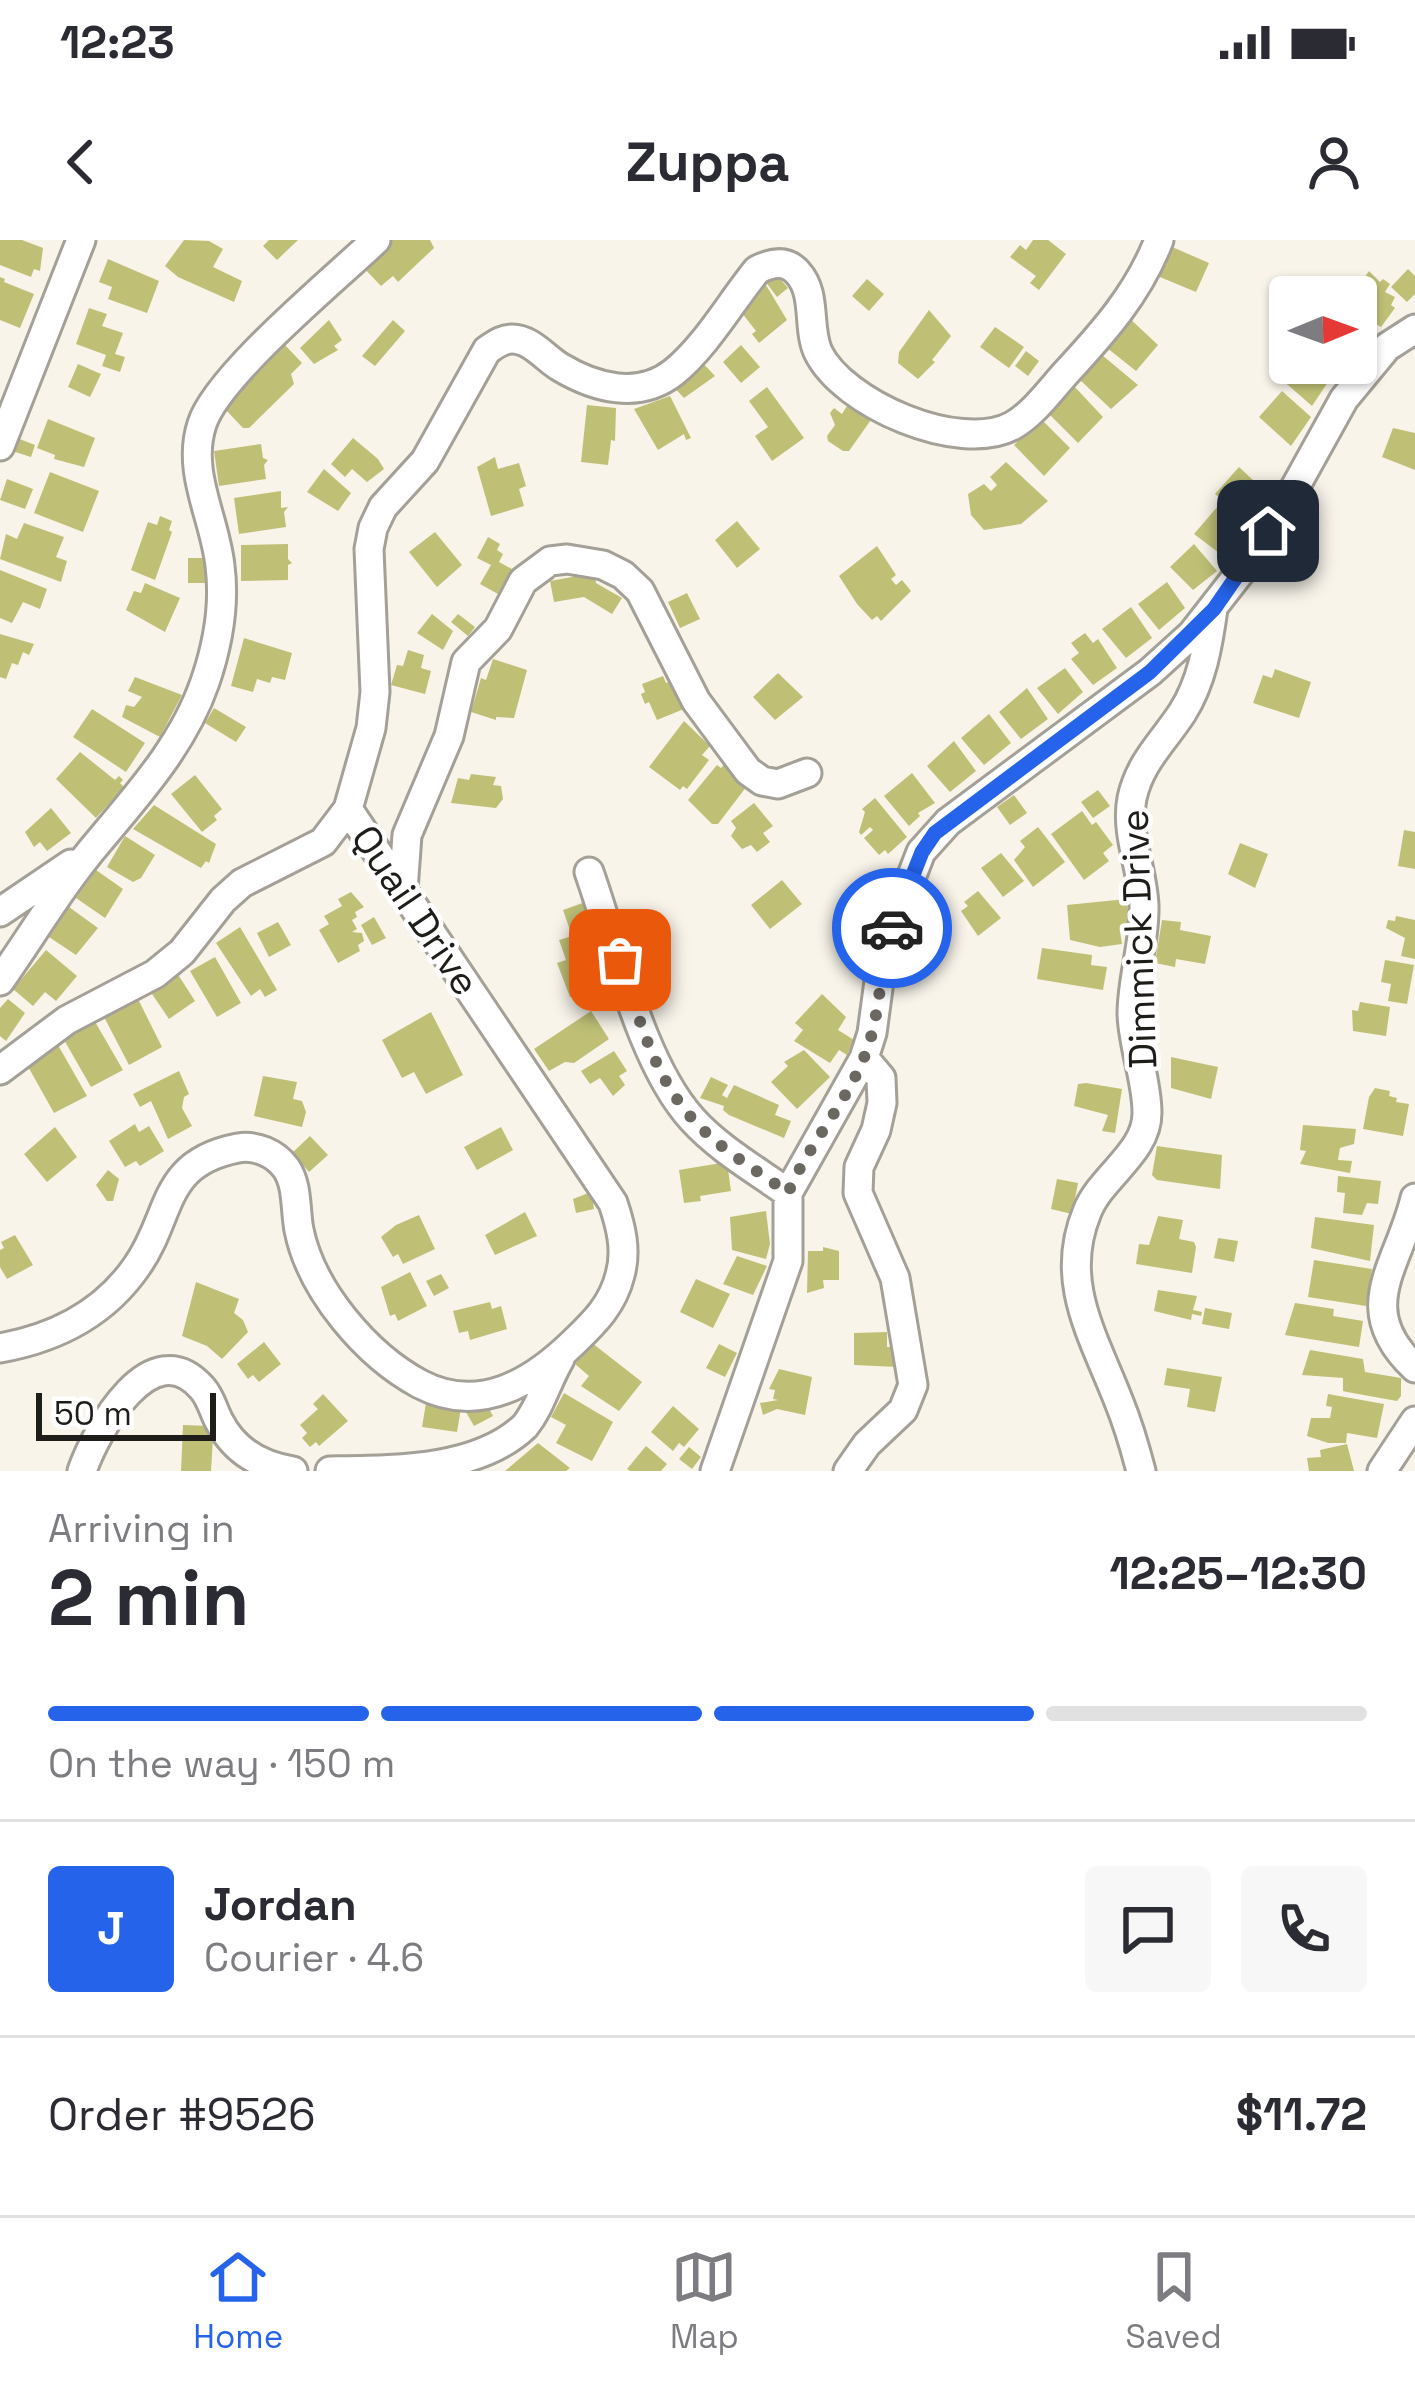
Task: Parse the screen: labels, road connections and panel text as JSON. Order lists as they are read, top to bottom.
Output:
{
  "streets": {
    "street": ["Quail Drive", "Dimmick Drive"]
  },
  "scale_bar": "50 m",
  "north": "right",
  "page": {
    "status": "12:23",
    "header": "Zuppa",
    "scale": "50 m",
    "heading": ["2 min", "Arriving in", "12:25–12:30"],
    "panel": [
      "Jordan",
      "Courier · 4.6",
      "Order #9526",
      "$11.72"
    ],
    "bar": "On the way · 150 m",
    "round": "J",
    "tabs": ["Home", "Map", "Saved"]
  }
}
